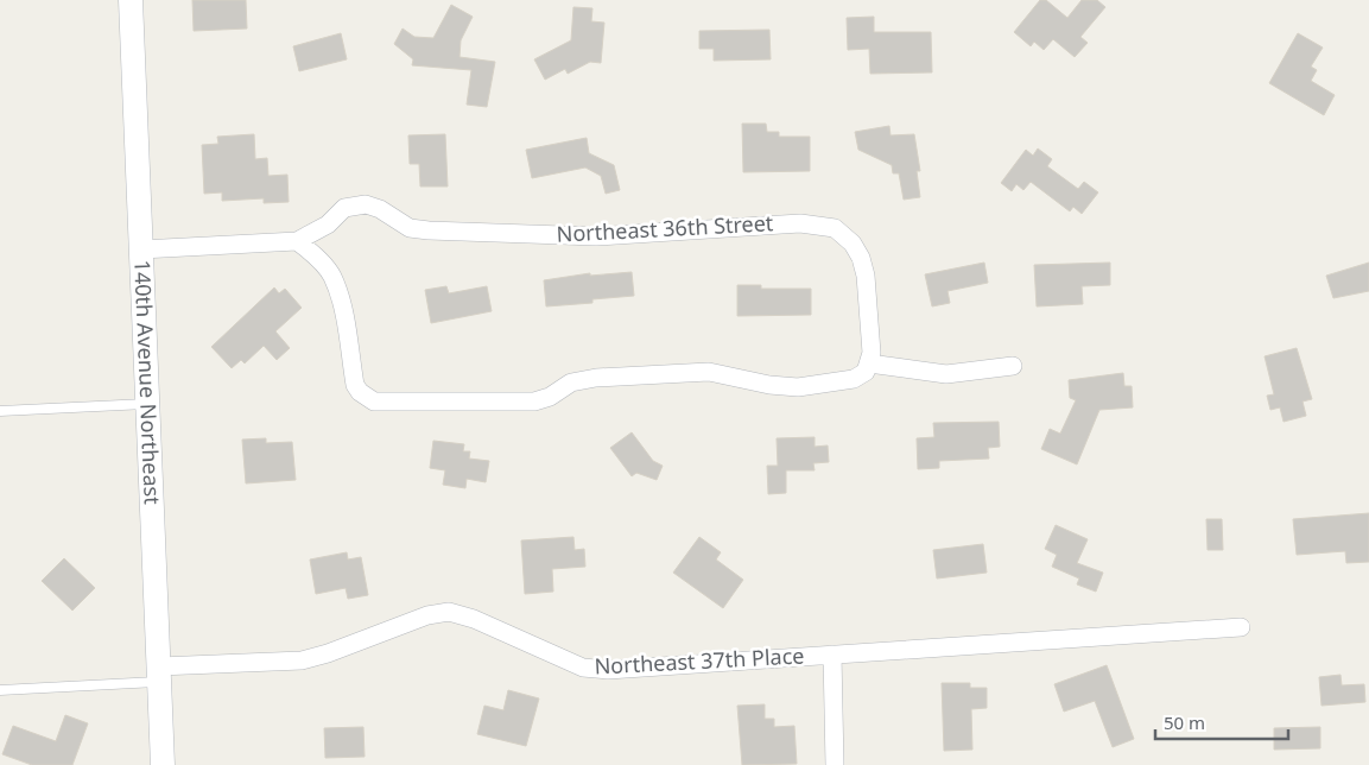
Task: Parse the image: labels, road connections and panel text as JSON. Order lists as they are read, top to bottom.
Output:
{
  "streets": {
    "street": ["Northeast 36th Street", "140th Avenue Northeast", "Northeast 37th Place"]
  },
  "crossings": [
    ["Northeast 36th Street", "140th Avenue Northeast"],
    ["140th Avenue Northeast", "Northeast 37th Place"]
  ],
  "scale_bar": "50 m"
}
